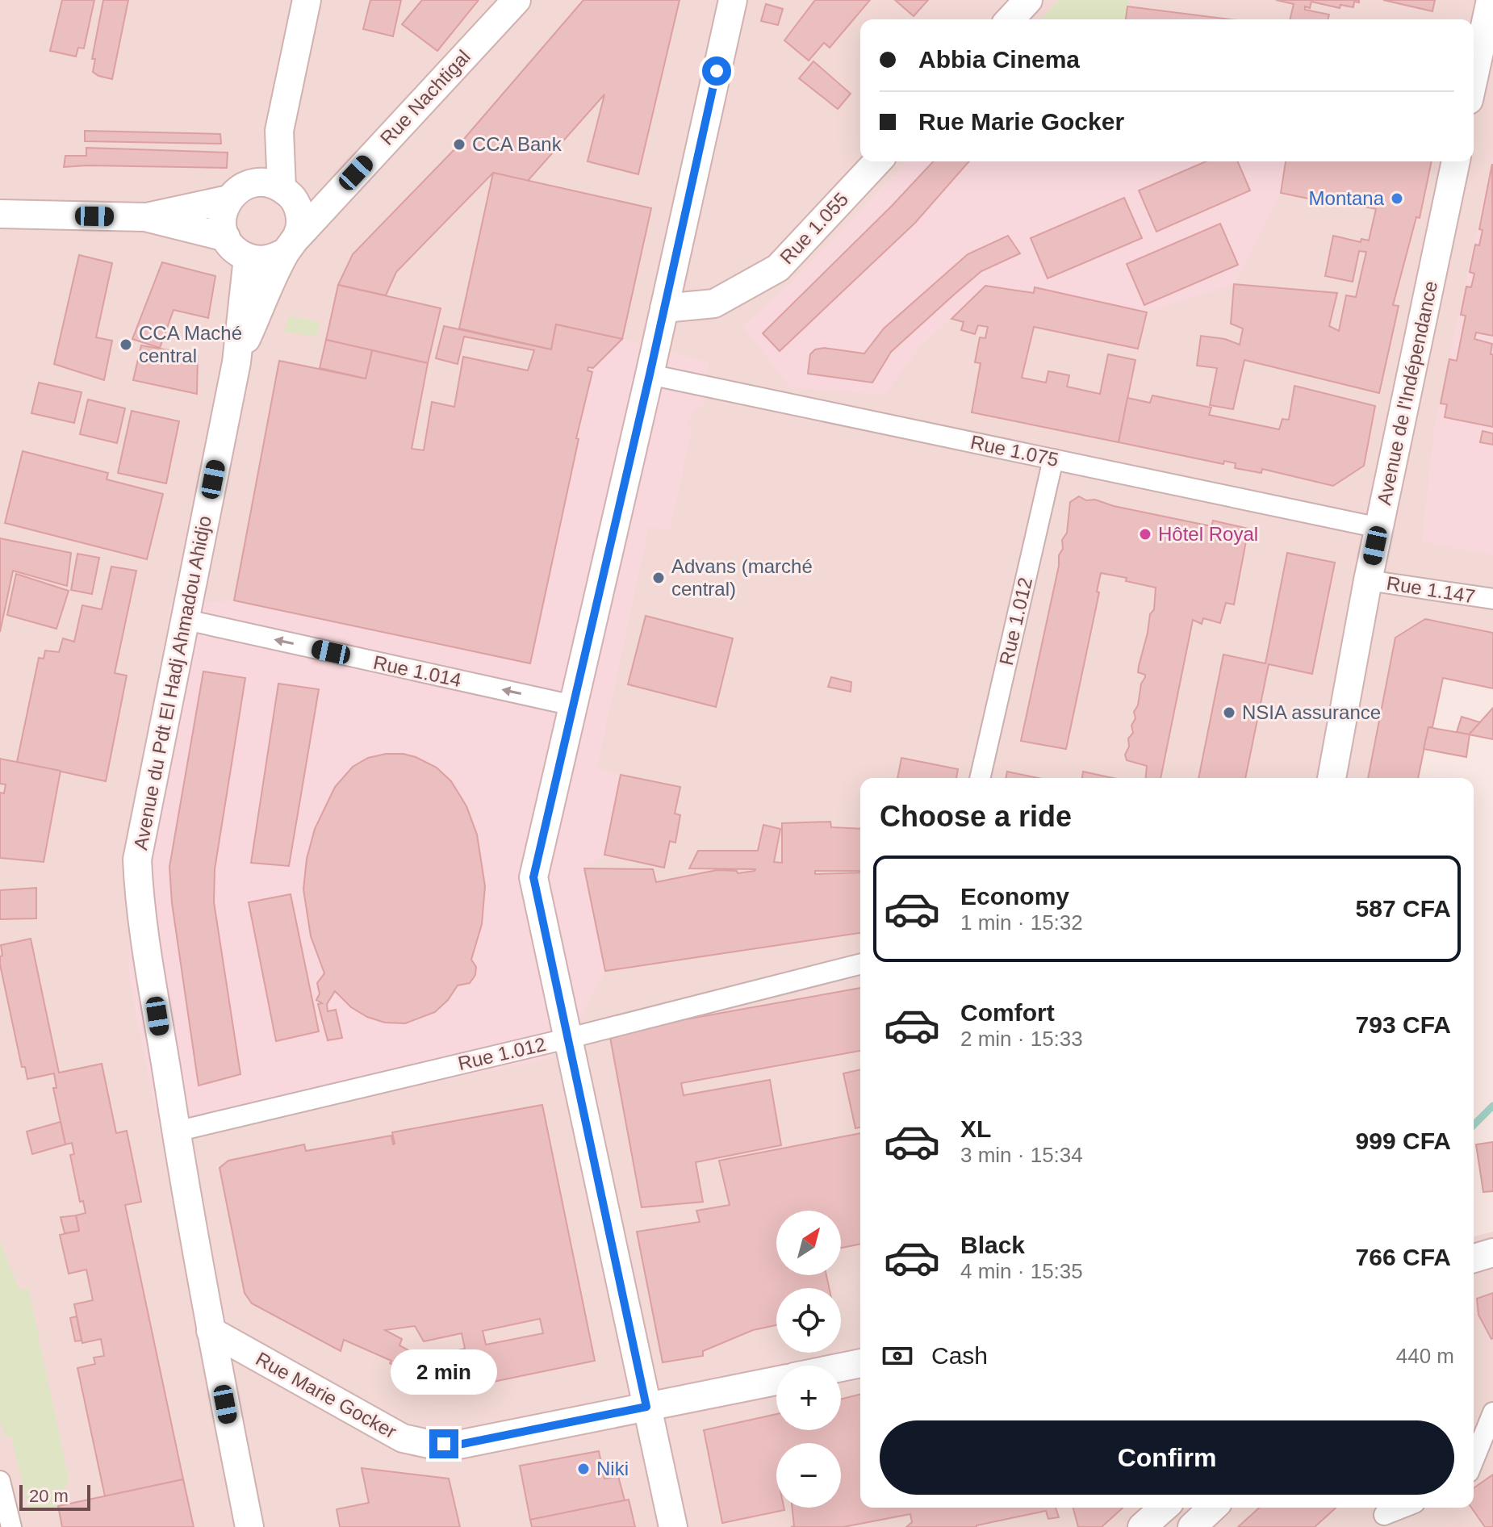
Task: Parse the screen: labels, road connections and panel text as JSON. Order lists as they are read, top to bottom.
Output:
{
  "streets": {
    "main road": [
      "Rue Nachtigal",
      "Rue 1.055",
      "Avenue de l'Indépendance",
      "Avenue du Pdt El Hadj Ahmadou Ahidjo",
      "Rue Marie Gocker"
    ],
    "street": [
      "Rue 1.075",
      "Rue 1.147",
      "Rue 1.012",
      "Rue 1.014"
    ]
  },
  "crossings": [
    ["Rue Nachtigal", "Avenue du Pdt El Hadj Ahmadou Ahidjo"],
    ["Avenue de l'Indépendance", "Rue 1.075"],
    ["Avenue de l'Indépendance", "Rue 1.147"],
    ["Rue 1.075", "Rue 1.012"],
    ["Rue 1.012", "Avenue du Pdt El Hadj Ahmadou Ahidjo"],
    ["Rue 1.014", "Avenue du Pdt El Hadj Ahmadou Ahidjo"],
    ["Avenue du Pdt El Hadj Ahmadou Ahidjo", "Rue Marie Gocker"]
  ],
  "one_way": ["Rue 1.014"],
  "places": [
    "CCA Bank",
    "Montana",
    "CCA Maché central",
    "Hôtel Royal",
    "Advans (marché central)",
    "NSIA assurance",
    "Niki"
  ],
  "scale_bar": "20 m",
  "north": "top right",
  "page": {
    "banner": ["Abbia Cinema", "Rue Marie Gocker"],
    "heading": "Choose a ride",
    "list": [
      {
        "name": "Economy",
        "note": "1 min · 15:32",
        "value": "587 CFA"
      },
      {
        "name": "Comfort",
        "note": "2 min · 15:33",
        "value": "793 CFA"
      },
      {
        "name": "XL",
        "note": "3 min · 15:34",
        "value": "999 CFA"
      },
      {
        "name": "Black",
        "note": "4 min · 15:35",
        "value": "766 CFA"
      }
    ],
    "map_buttons": ["+", "−"],
    "pay": ["Cash", "440 m"],
    "bubble": "2 min",
    "buttons": "Confirm",
    "scale": "20 m"
  }
}
